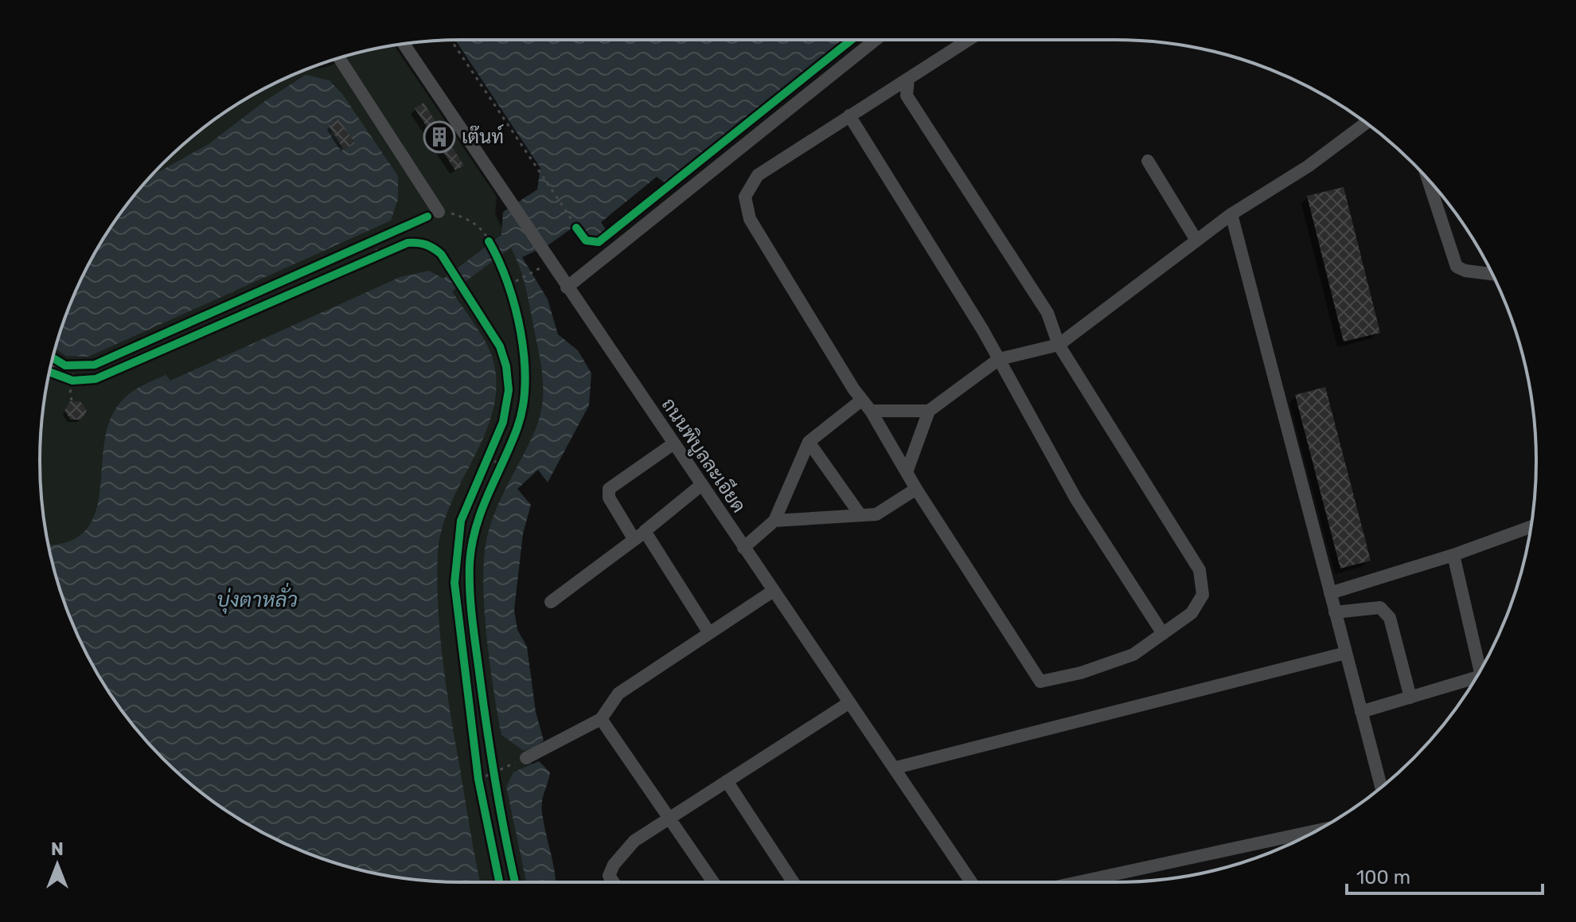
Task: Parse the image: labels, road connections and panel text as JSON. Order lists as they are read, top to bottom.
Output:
{
  "streets": {
    "street": ["ถนนพิบูลละเอียด"]
  },
  "water": ["บุ่งตาหลั่ว"],
  "places": {
    "building": ["เต๊นท์"]
  },
  "scale_bar": "100 m",
  "north": "top"
}
